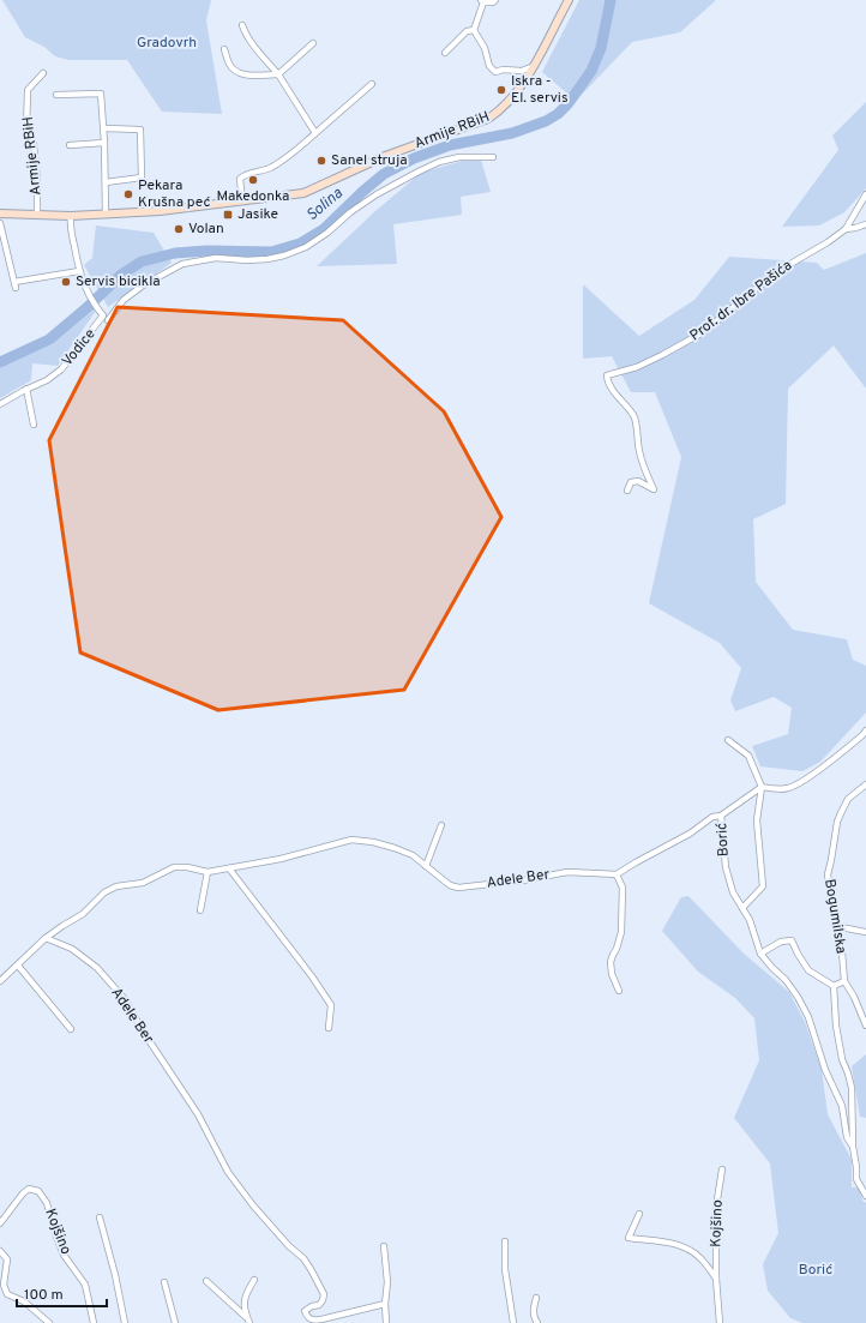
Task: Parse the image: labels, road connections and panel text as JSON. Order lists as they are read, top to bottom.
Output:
{
  "streets": {
    "main road": ["Armije RBiH"],
    "street": [
      "Prof. dr. Ibre Pašića",
      "Vodice",
      "Borić",
      "Adele Ber",
      "Bogumilska",
      "Kojšino"
    ]
  },
  "water": ["Solina"],
  "parks": ["Gradovrh", "Borić"],
  "places": {
    "other": [
      "Iskra - El. servis",
      "Sanel struja",
      "Makedonka",
      "Pekara Krušna peć",
      "Volan",
      "Servis bicikla"
    ],
    "transit": ["Jasike"]
  },
  "scale_bar": "100 m"
}
